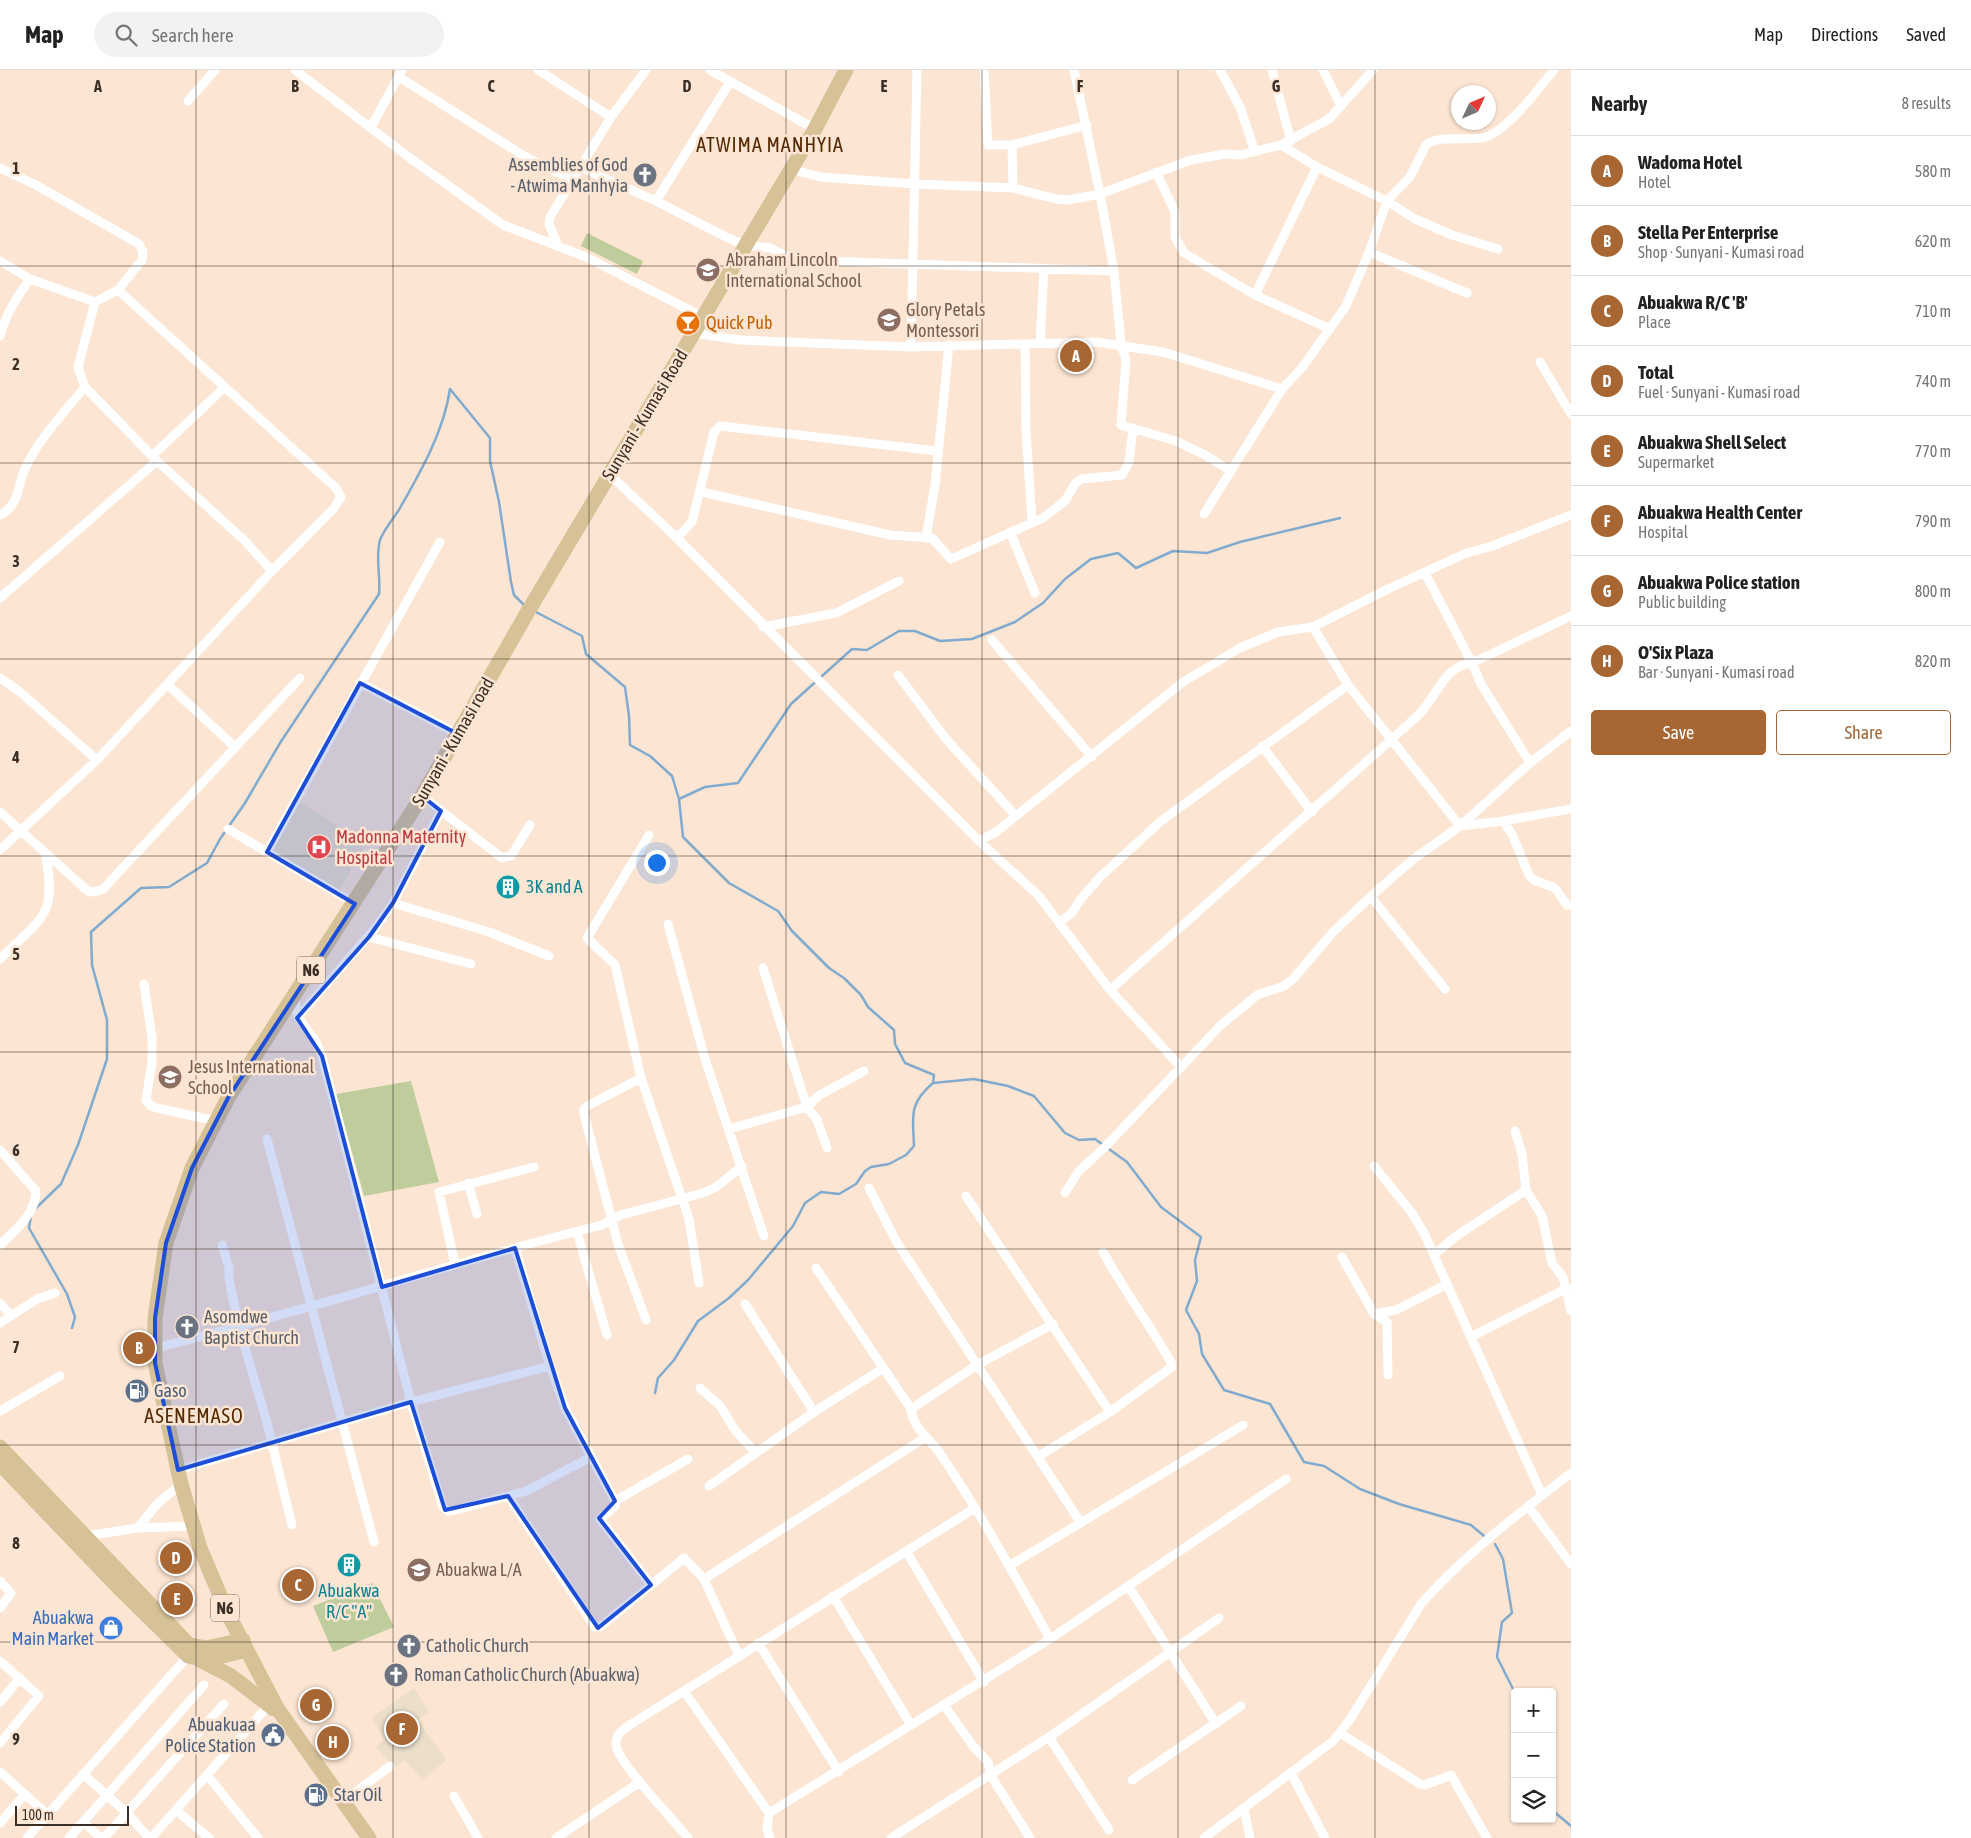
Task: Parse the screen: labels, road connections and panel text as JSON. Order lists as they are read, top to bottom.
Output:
{
  "streets": {
    "main road": ["Sunyani - Kumasi Road", "Sunyani - Kumasi road", "N6"]
  },
  "crossings": [
    ["Sunyani - Kumasi Road", "Sunyani - Kumasi road"]
  ],
  "districts": ["ATWIMA MANHYIA", "ASENEMASO"],
  "places": {
    "church": [
      "Assemblies of God - Atwima Manhyia",
      "Asomdwe Baptist Church",
      "Catholic Church",
      "Roman Catholic Church (Abuakwa)"
    ],
    "school or university": [
      "Abraham Lincoln International School",
      "Glory Petals Montessori",
      "Jesus International School",
      "Abuakwa L/A"
    ],
    "bar": ["Quick Pub"],
    "hospital": ["Madonna Maternity Hospital"],
    "building": ["3K and A", "Abuakwa R/C \"A\""],
    "fuel station": ["Gaso", "Star Oil"],
    "shop": ["Abuakwa Main Market"],
    "public building": ["Abuakuaa Police Station"]
  },
  "scale_bar": "100 m",
  "north": "top right",
  "page": {
    "header": "Map",
    "search": "Search here",
    "nav": ["Map", "Directions", "Saved"],
    "heading": ["Nearby", "8 results"],
    "list": [
      {
        "mark": "A",
        "name": "Wadoma Hotel",
        "note": "Hotel",
        "value": "580 m"
      },
      {
        "mark": "B",
        "name": "Stella Per Enterprise",
        "note": "Shop · Sunyani - Kumasi road",
        "value": "620 m"
      },
      {
        "mark": "C",
        "name": "Abuakwa R/C 'B'",
        "note": "Place",
        "value": "710 m"
      },
      {
        "mark": "D",
        "name": "Total",
        "note": "Fuel · Sunyani - Kumasi road",
        "value": "740 m"
      },
      {
        "mark": "E",
        "name": "Abuakwa Shell Select",
        "note": "Supermarket",
        "value": "770 m"
      },
      {
        "mark": "F",
        "name": "Abuakwa Health Center",
        "note": "Hospital",
        "value": "790 m"
      },
      {
        "mark": "G",
        "name": "Abuakwa Police station",
        "note": "Public building",
        "value": "800 m"
      },
      {
        "mark": "H",
        "name": "O'Six Plaza",
        "note": "Bar · Sunyani - Kumasi road",
        "value": "820 m"
      }
    ],
    "pins": [
      "A",
      "B",
      "D",
      "C",
      "E",
      "G",
      "F",
      "H"
    ],
    "buttons": ["Save", "Share"],
    "map_buttons": ["+", "−"],
    "scale": "100 m"
  },
  "grid": {
    "columns": [
      "A",
      "B",
      "C",
      "D",
      "E",
      "F",
      "G"
    ],
    "rows": [
      "1",
      "2",
      "3",
      "4",
      "5",
      "6",
      "7",
      "8",
      "9"
    ]
  }
}
